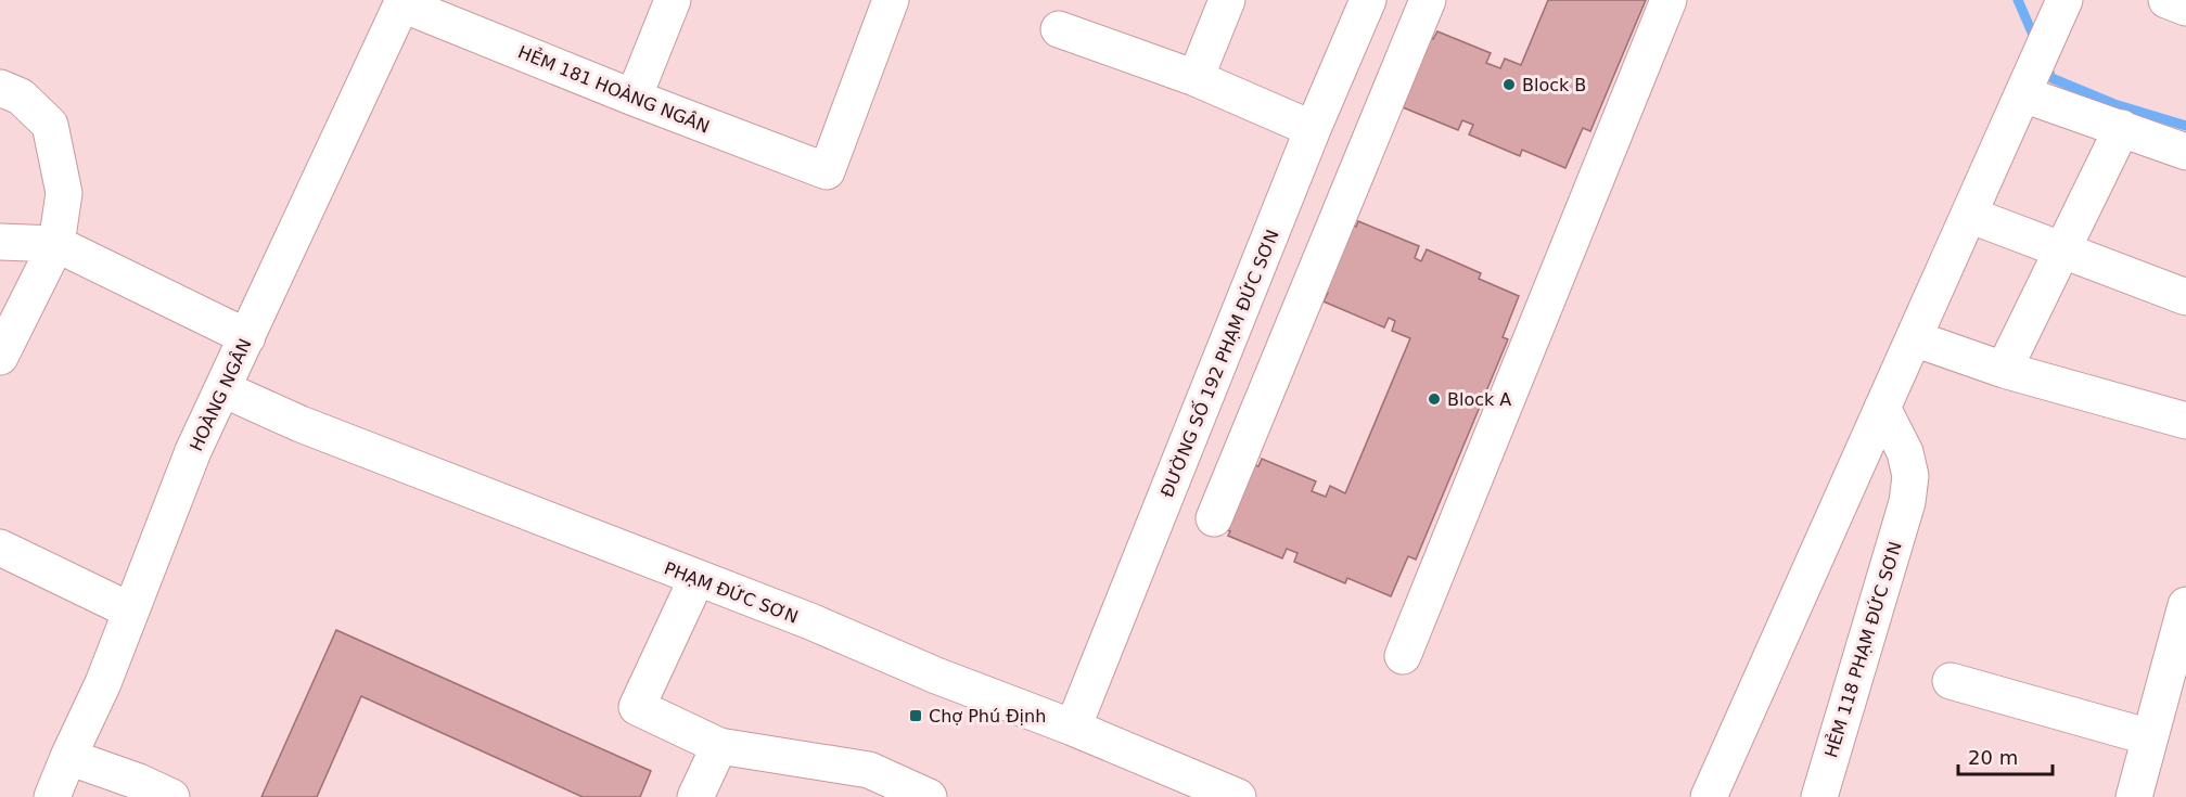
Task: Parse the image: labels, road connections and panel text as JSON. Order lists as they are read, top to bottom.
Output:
{
  "streets": {
    "street": [
      "HẺM 181 HOÀNG NGÂN",
      "ĐƯỜNG SỐ 192 PHẠM ĐỨC SƠN",
      "HOÀNG NGÂN",
      "PHẠM ĐỨC SƠN",
      "HẺM 118 PHẠM ĐỨC SƠN"
    ]
  },
  "crossings": [
    ["HẺM 181 HOÀNG NGÂN", "HOÀNG NGÂN"],
    ["ĐƯỜNG SỐ 192 PHẠM ĐỨC SƠN", "PHẠM ĐỨC SƠN"],
    ["HOÀNG NGÂN", "PHẠM ĐỨC SƠN"]
  ],
  "places": {
    "other": ["Block B", "Block A"],
    "transit": ["Chợ Phú Định"]
  },
  "scale_bar": "20 m"
}
